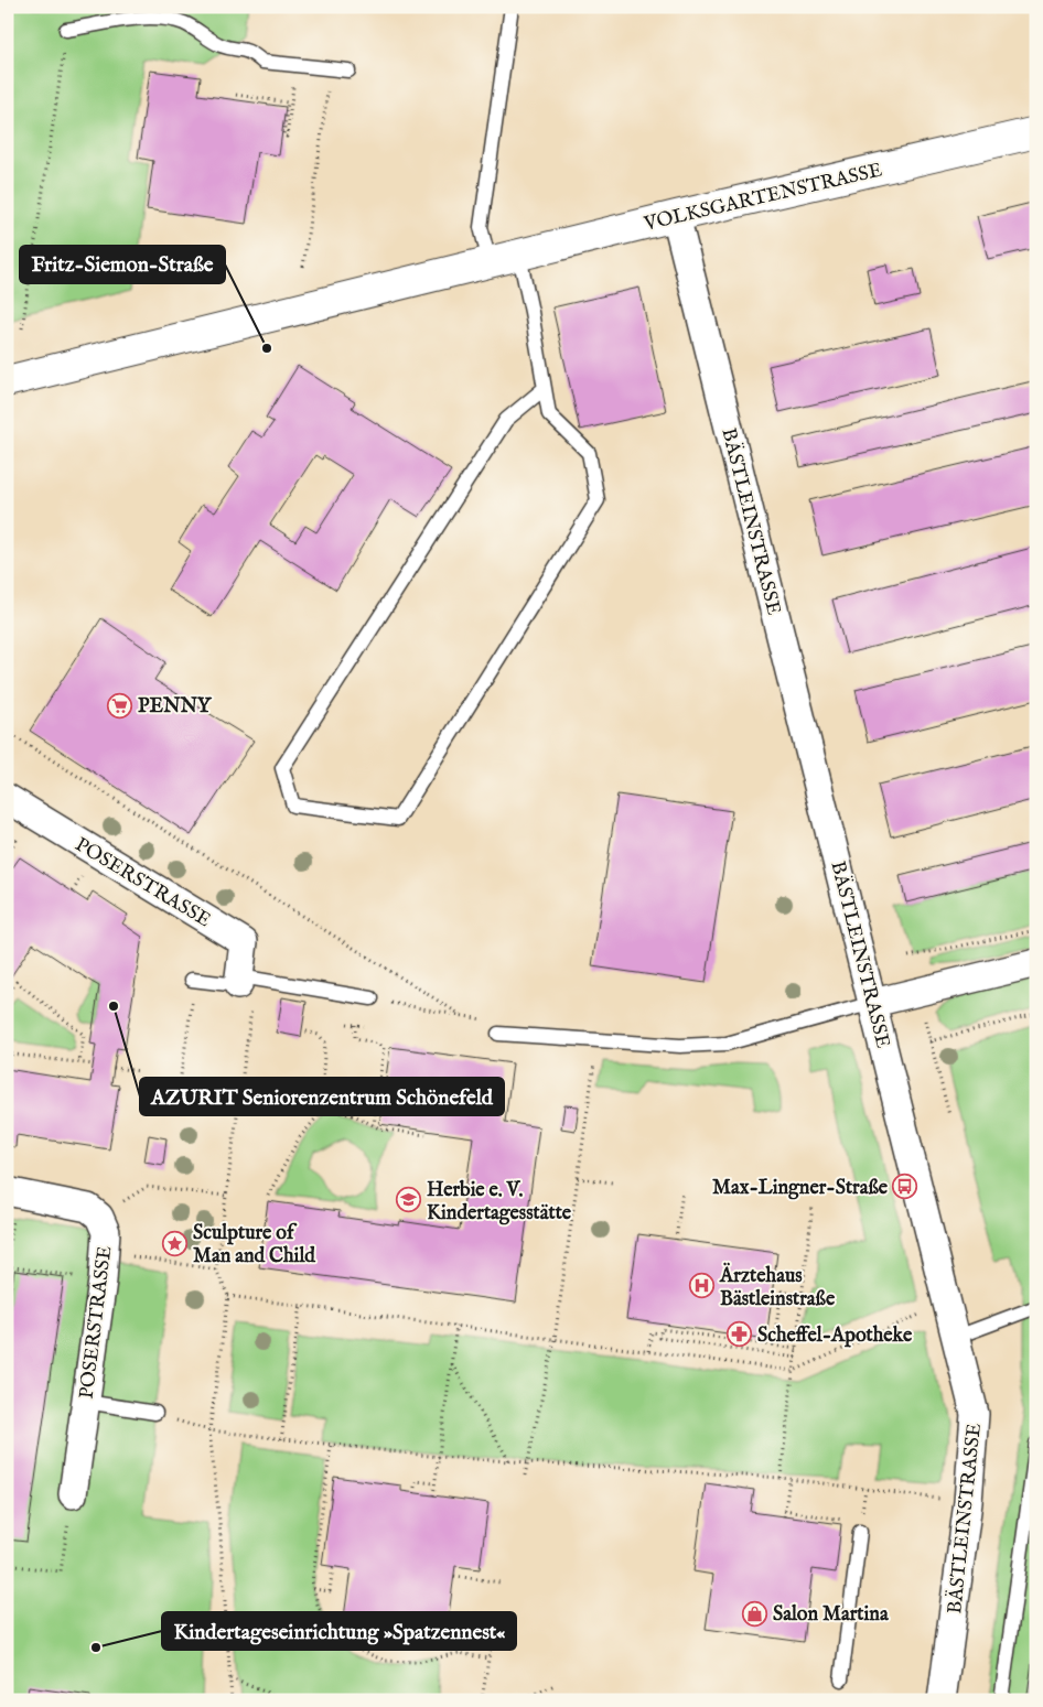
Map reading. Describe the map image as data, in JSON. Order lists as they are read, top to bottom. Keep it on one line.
{"streets":{"main road":["VOLKSGARTENSTRASSE"],"street":["BÄSTLEINSTRASSE","POSERSTRASSE"]},"crossings":[["VOLKSGARTENSTRASSE","BÄSTLEINSTRASSE"]],"places":{"other":["Fritz-Siemon-Straße","AZURIT Seniorenzentrum Schönefeld","Kindertageseinrichtung »Spatzennest«"],"supermarket":["PENNY"],"bus stop":["Max-Lingner-Straße"],"school or university":["Herbie e. V. Kindertagesstätte"],"place":["Sculpture of Man and Child"],"hospital":["Ärztehaus Bästleinstraße"],"pharmacy":["Scheffel-Apotheke"],"shop":["Salon Martina"]}}
